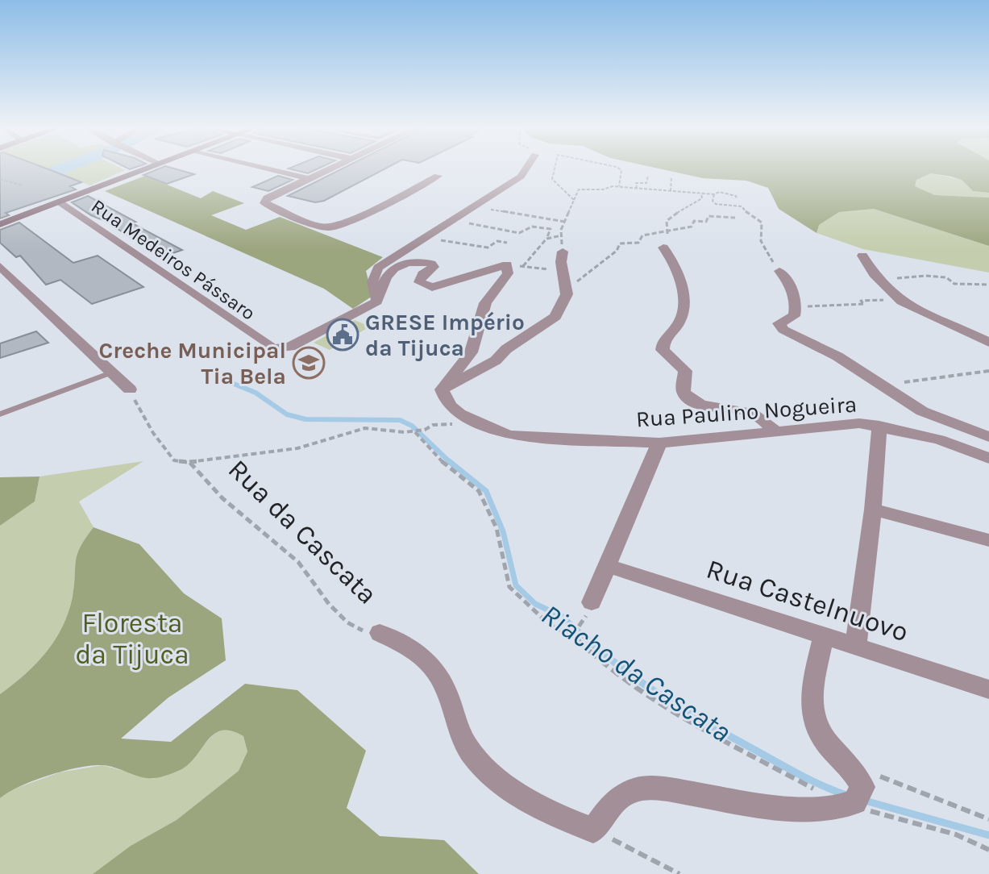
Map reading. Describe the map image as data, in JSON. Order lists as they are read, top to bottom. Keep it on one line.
{"streets":{"street":["Rua Medeiros Pássaro","Rua Paulino Nogueira","Rua da Cascata","Rua Castelnuovo"]},"water":["Riacho da Cascata"],"parks":["Floresta da Tijuca"],"places":{"public building":["GRESE Império da Tijuca"],"school or university":["Creche Municipal Tia Bela"]}}
